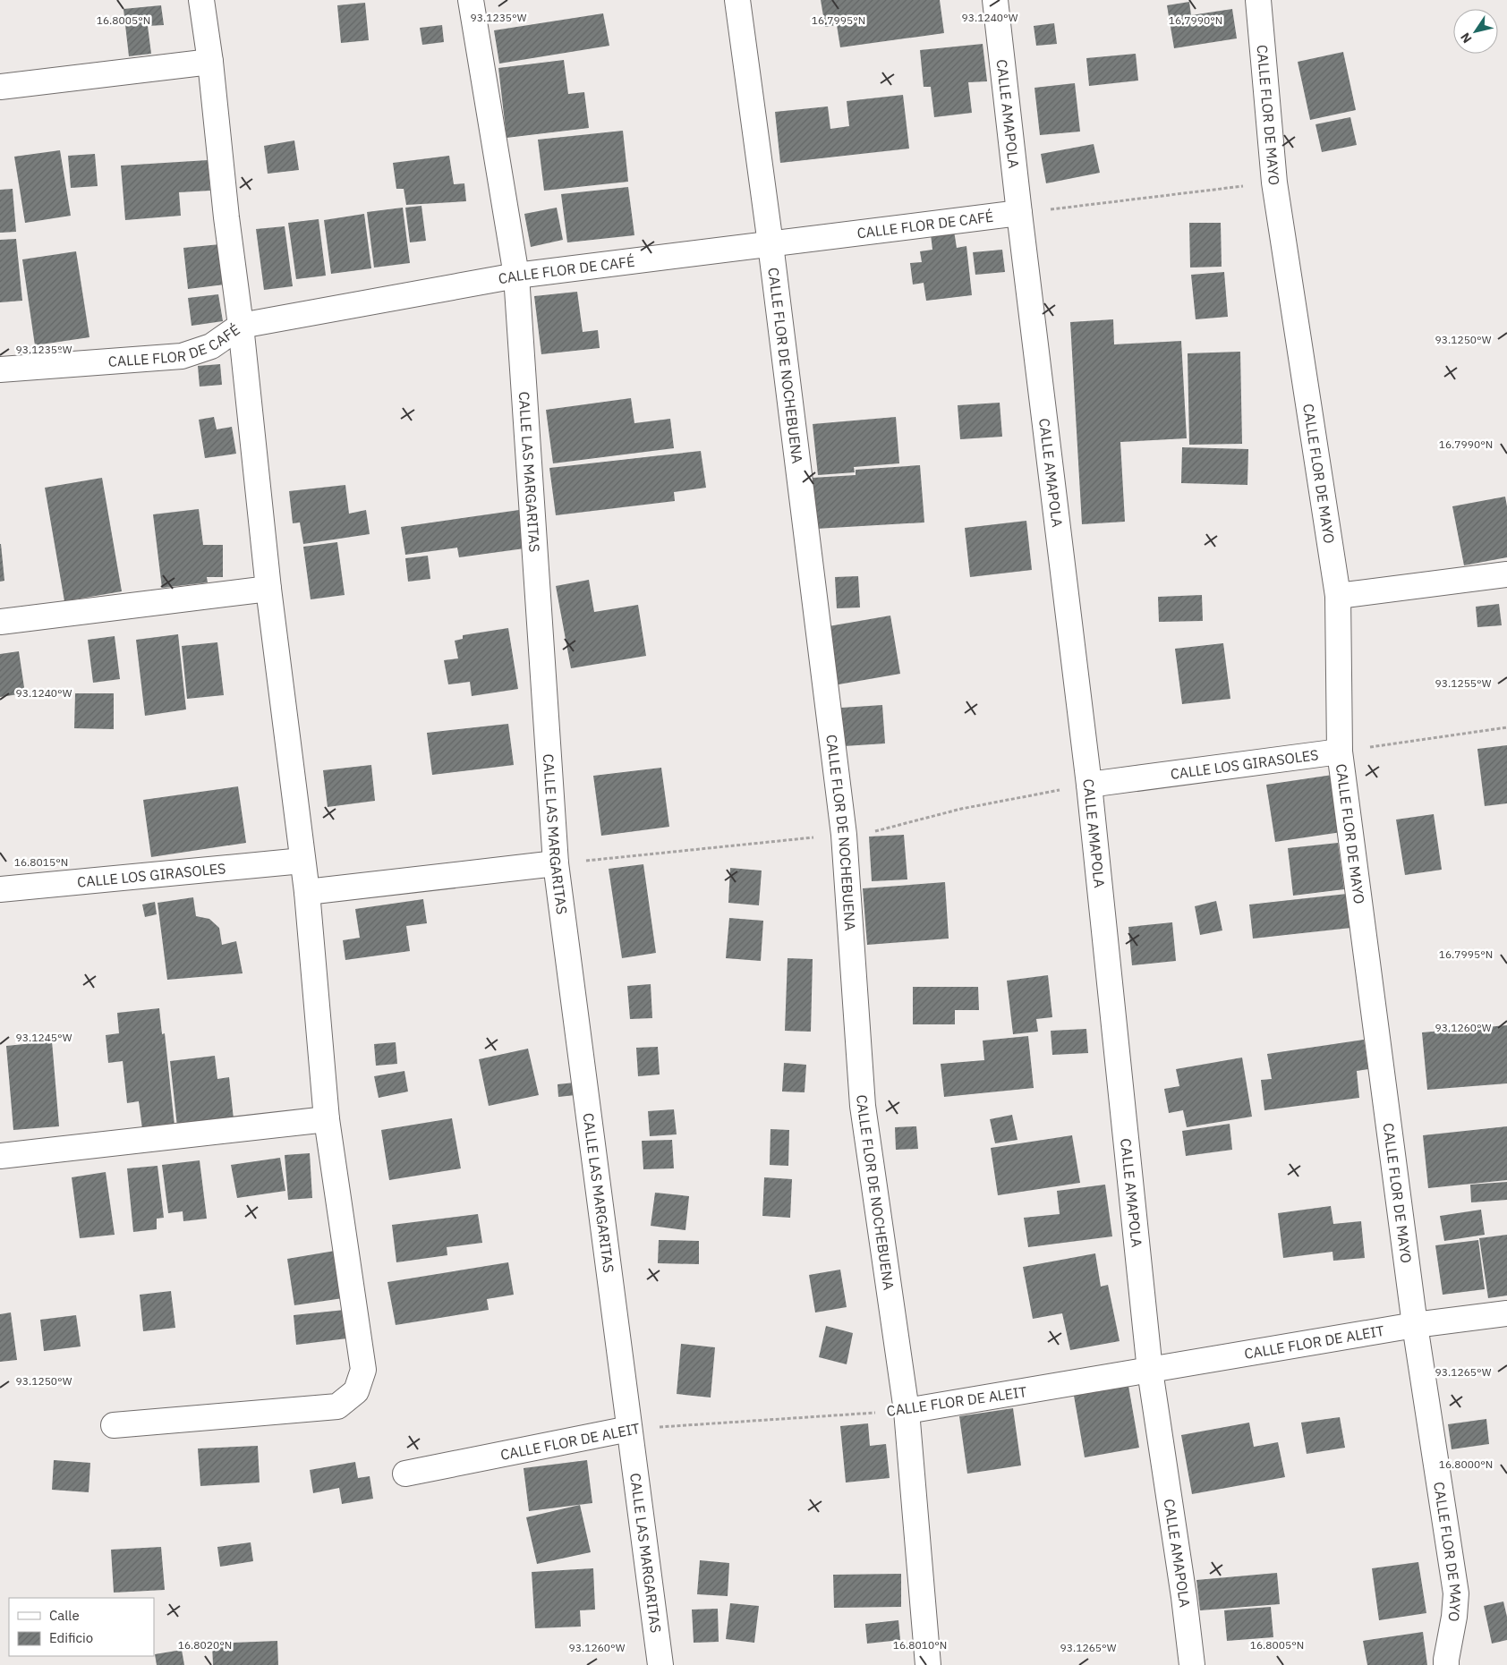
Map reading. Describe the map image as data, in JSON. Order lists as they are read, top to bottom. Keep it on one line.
{"streets":{"street":["CALLE AMAPOLA","CALLE FLOR DE MAYO","CALLE FLOR DE CAFÉ","CALLE FLOR DE NOCHEBUENA","CALLE LAS MARGARITAS","CALLE LOS GIRASOLES","CALLE FLOR DE ALEIT"]},"crossings":[["CALLE AMAPOLA","CALLE FLOR DE CAFÉ"],["CALLE AMAPOLA","CALLE LOS GIRASOLES"],["CALLE AMAPOLA","CALLE FLOR DE ALEIT"],["CALLE FLOR DE MAYO","CALLE LOS GIRASOLES"],["CALLE FLOR DE MAYO","CALLE FLOR DE ALEIT"],["CALLE FLOR DE CAFÉ","CALLE FLOR DE NOCHEBUENA"],["CALLE FLOR DE CAFÉ","CALLE LAS MARGARITAS"],["CALLE FLOR DE NOCHEBUENA","CALLE FLOR DE ALEIT"],["CALLE LAS MARGARITAS","CALLE FLOR DE ALEIT"]],"legend":["Calle","Edificio"],"north":"bottom left","coordinates":["93.1235°W","93.1240°W","16.7995°N","16.7990°N","16.8005°N","93.1250°W","93.1255°W","16.8015°N","93.1260°W","93.1245°W","93.1265°W","16.8000°N","16.8020°N","16.8010°N"]}
